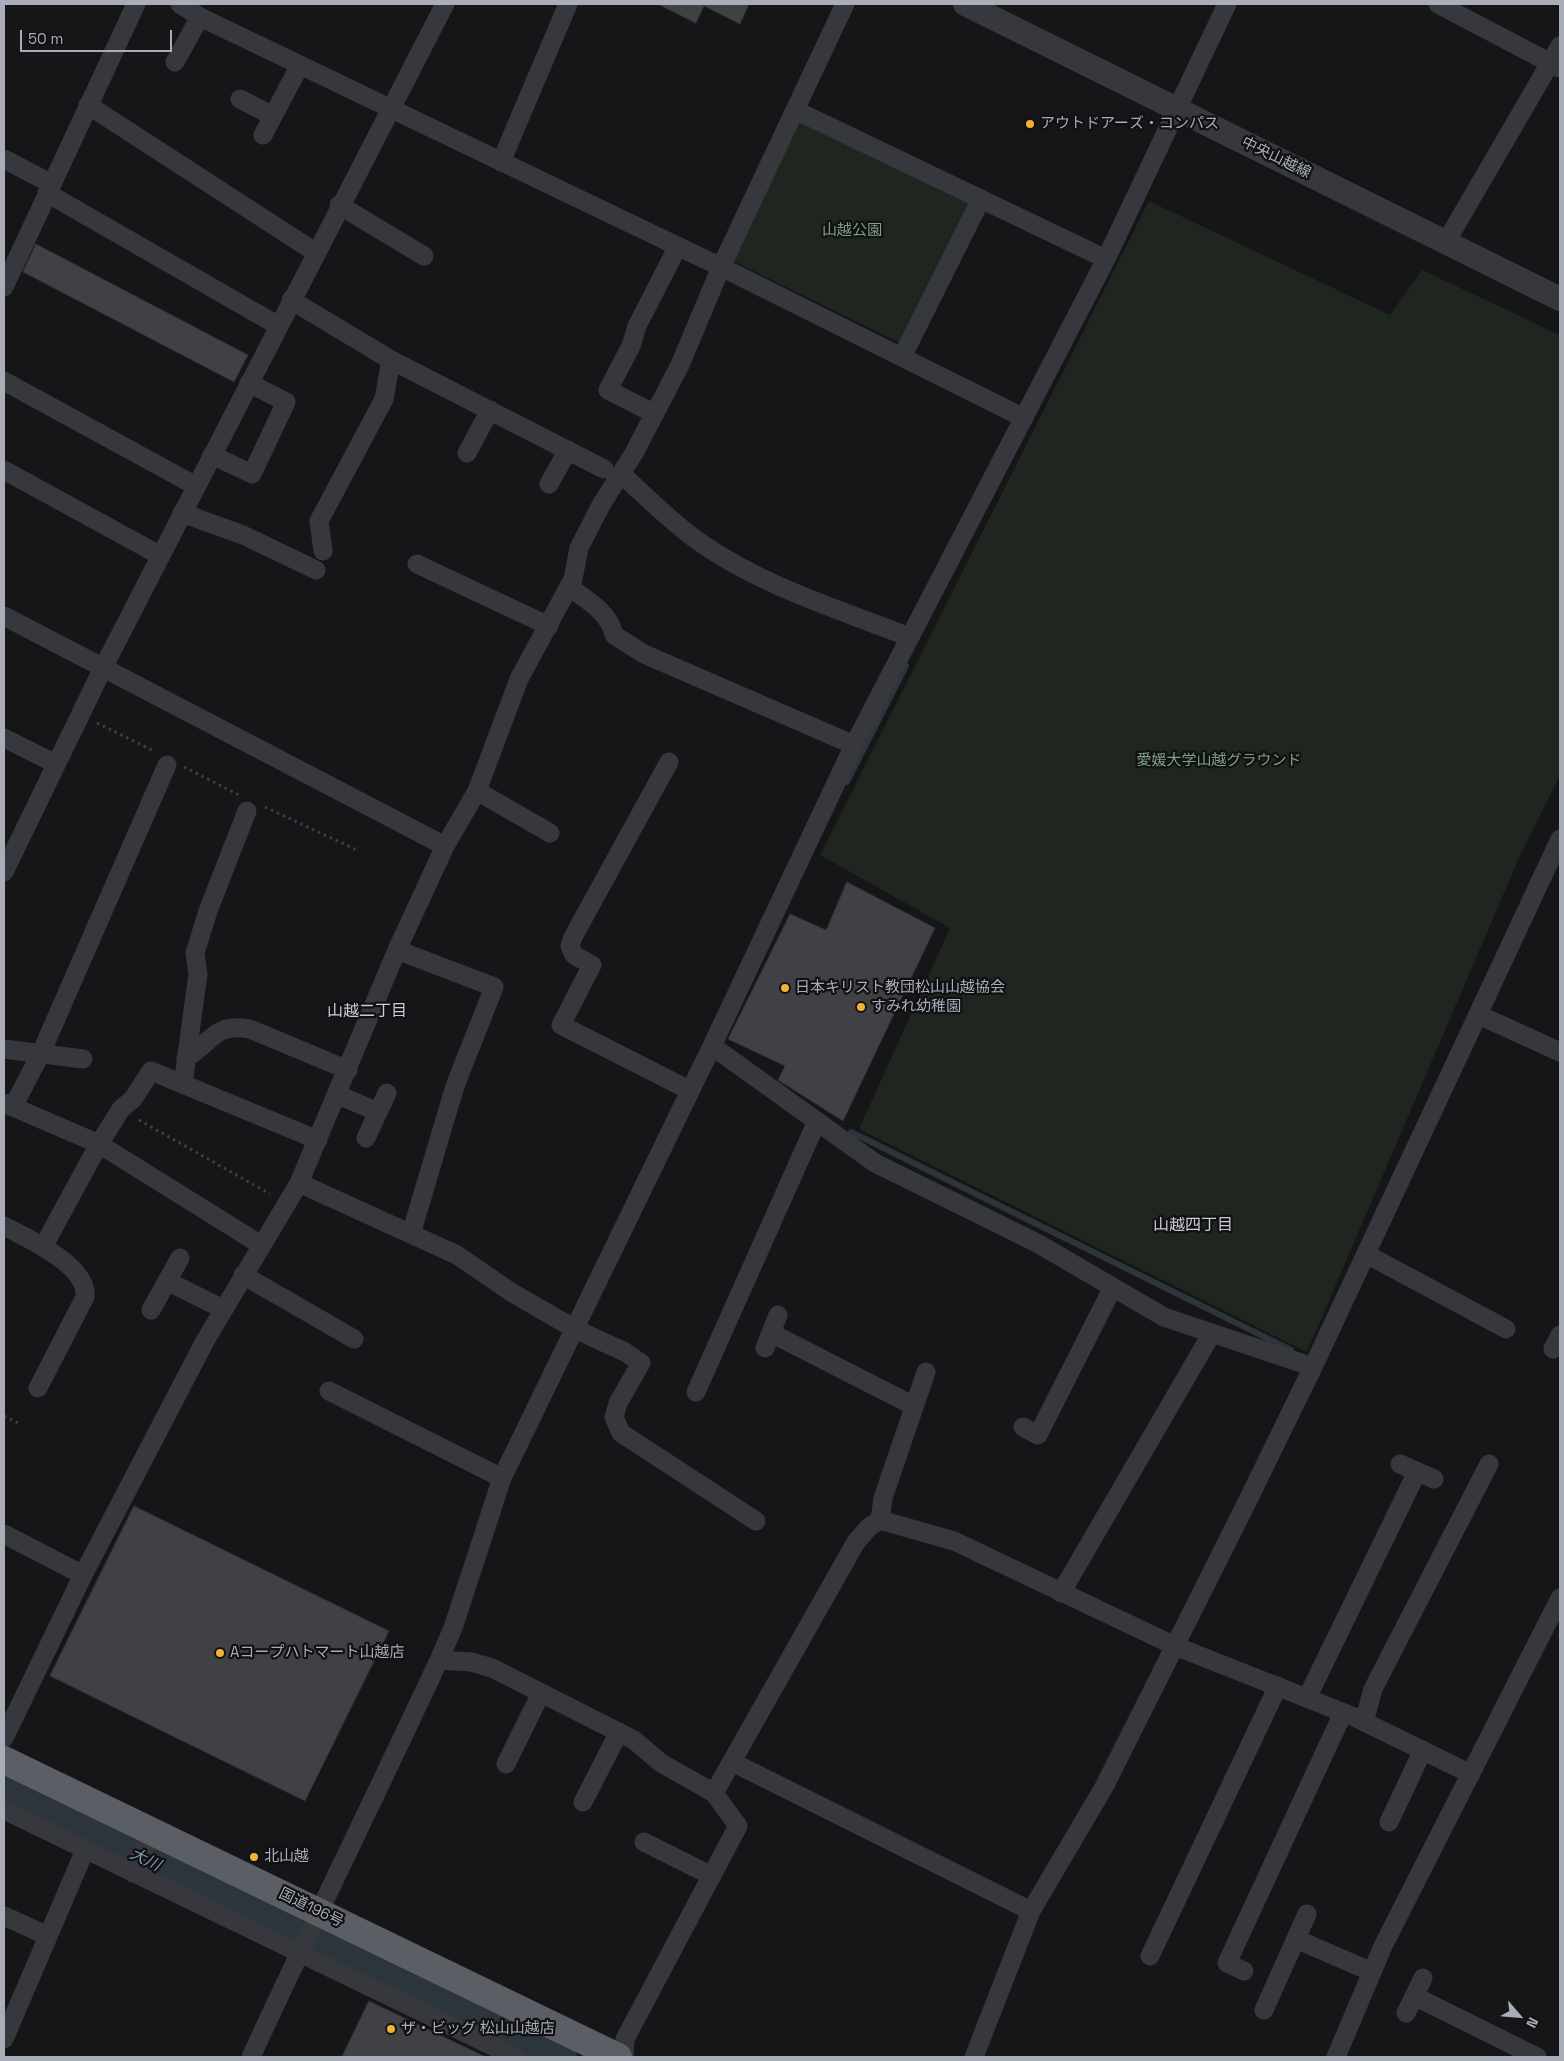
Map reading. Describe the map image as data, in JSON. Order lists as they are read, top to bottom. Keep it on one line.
{"streets":{"highway":["国道196号"],"street":["中央山越線"]},"districts":["山越二丁目","山越四丁目"],"water":["大川"],"parks":["山越公園","愛媛大学山越グラウンド"],"places":["アウトドアーズ・コンパス","日本キリスト教団松山山越協会","すみれ幼稚園","Aコープハトマート山越店","北山越","ザ・ビッグ 松山山越店"],"scale_bar":"50 m","north":"bottom right"}
